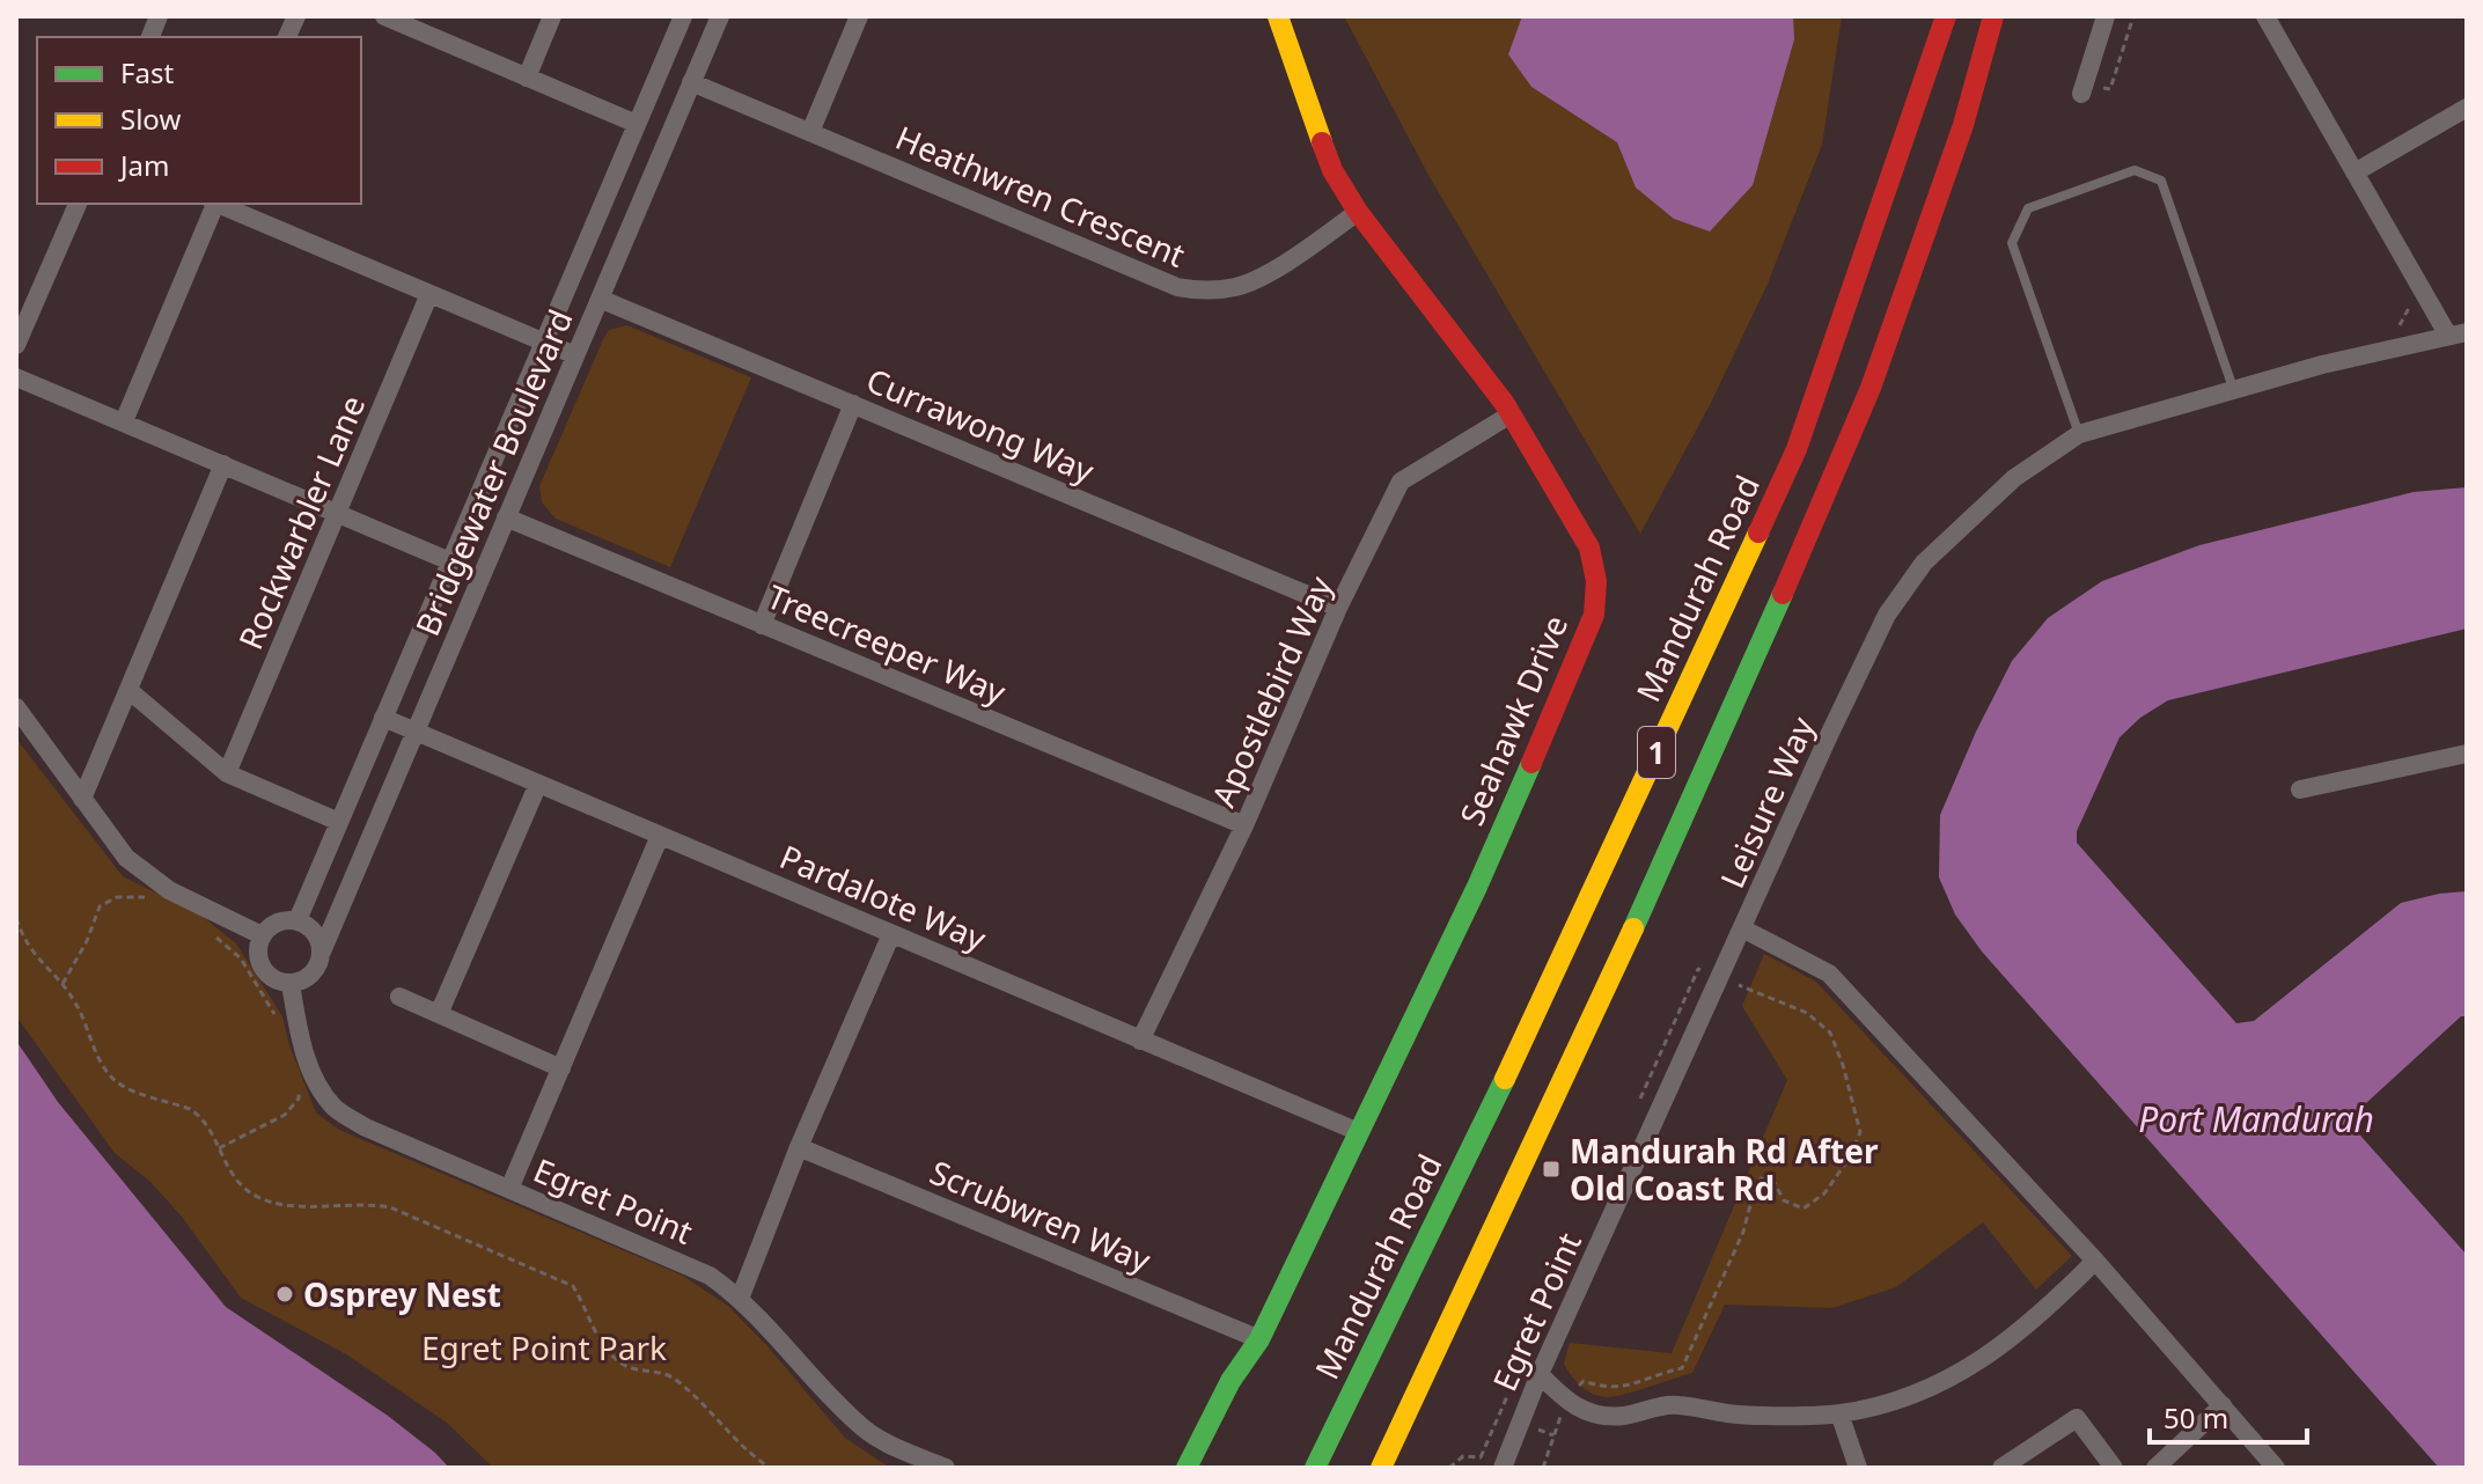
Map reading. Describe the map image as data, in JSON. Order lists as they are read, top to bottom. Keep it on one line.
{"streets":{"main road":["Mandurah Road","Seahawk Drive","1"],"street":["Heathwren Crescent","Currawong Way","Bridgewater Boulevard","Rockwarbler Lane","Treecreeper Way","Apostlebird Way","Leisure Way","Pardalote Way","Egret Point","Scrubwren Way"]},"crossings":[["Heathwren Crescent","Bridgewater Boulevard"],["Heathwren Crescent","Seahawk Drive"],["Currawong Way","Bridgewater Boulevard"],["Currawong Way","Apostlebird Way"],["Bridgewater Boulevard","Treecreeper Way"],["Bridgewater Boulevard","Pardalote Way"],["Bridgewater Boulevard","Egret Point"],["Treecreeper Way","Apostlebird Way"],["Apostlebird Way","Seahawk Drive"],["Apostlebird Way","Pardalote Way"],["Seahawk Drive","Pardalote Way"],["Seahawk Drive","Scrubwren Way"],["Leisure Way","Egret Point"]],"water":["Port Mandurah"],"parks":["Egret Point Park"],"places":{"transit":["Mandurah Rd After Old Coast Rd"],"other":["Osprey Nest"]},"legend":["Fast","Slow","Jam"],"scale_bar":"50 m"}
